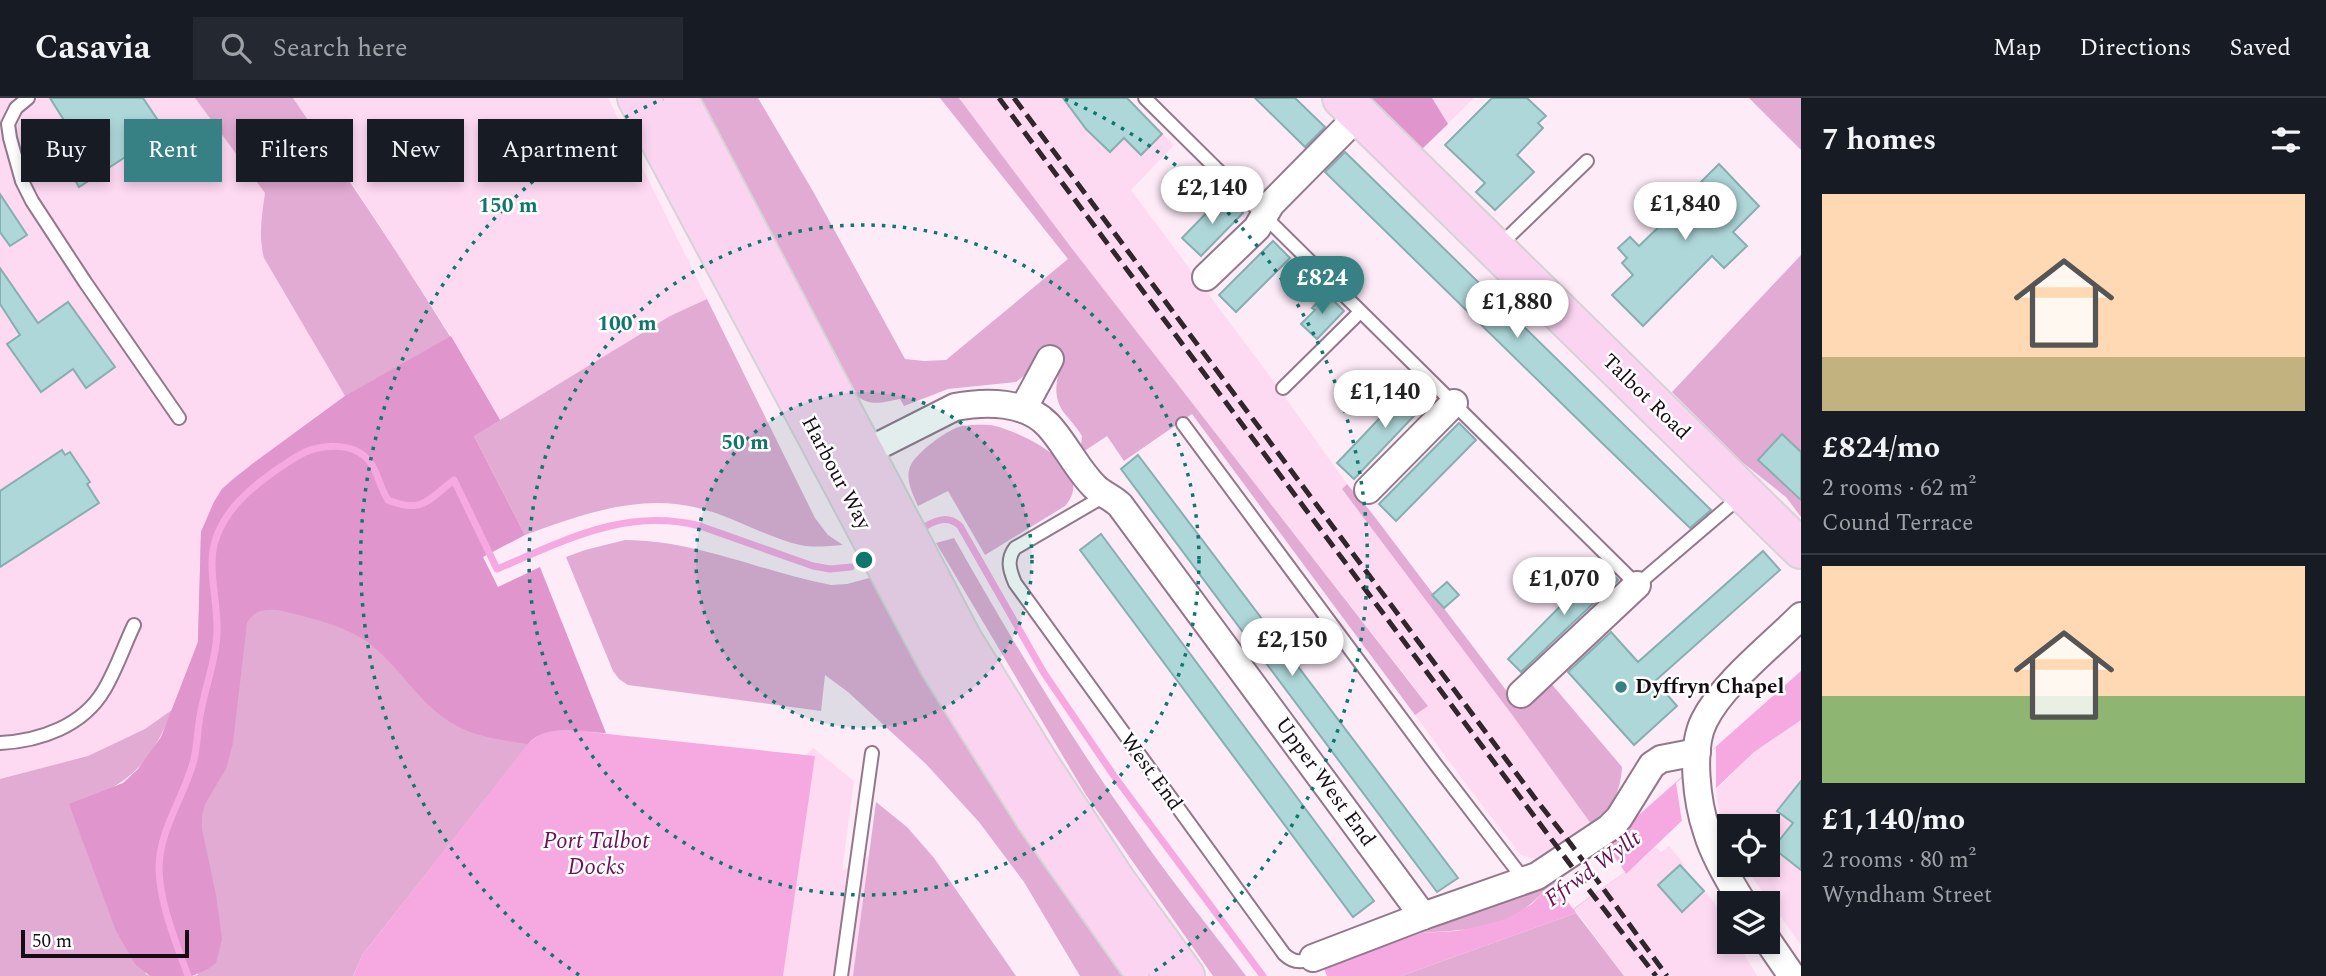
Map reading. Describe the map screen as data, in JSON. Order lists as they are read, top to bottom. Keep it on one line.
{"streets":{"main road":["Talbot Road","Harbour Way"],"street":["West End","Upper West End"]},"crossings":[["West End","Upper West End"]],"water":["Port Talbot Docks","Ffrwd Wyllt"],"places":["Dyffryn Chapel"],"scale_bar":"50 m","page":{"header":"Casavia","search":"Search here","nav":["Map","Directions","Saved"],"heading":"7 homes","chip":["Buy","Rent","Filters","New","Apartment"],"price":["£2,140","£1,840","£824","£1,880","£1,140","£1,070","£2,150"],"list":[{"name":"£824/mo","note":"2 rooms · 62 m² · Cound Terrace"},{"name":"£1,140/mo","note":"2 rooms · 80 m² · Wyndham Street"}],"scale":"50 m"},"rings":["150 m","100 m","50 m"]}
